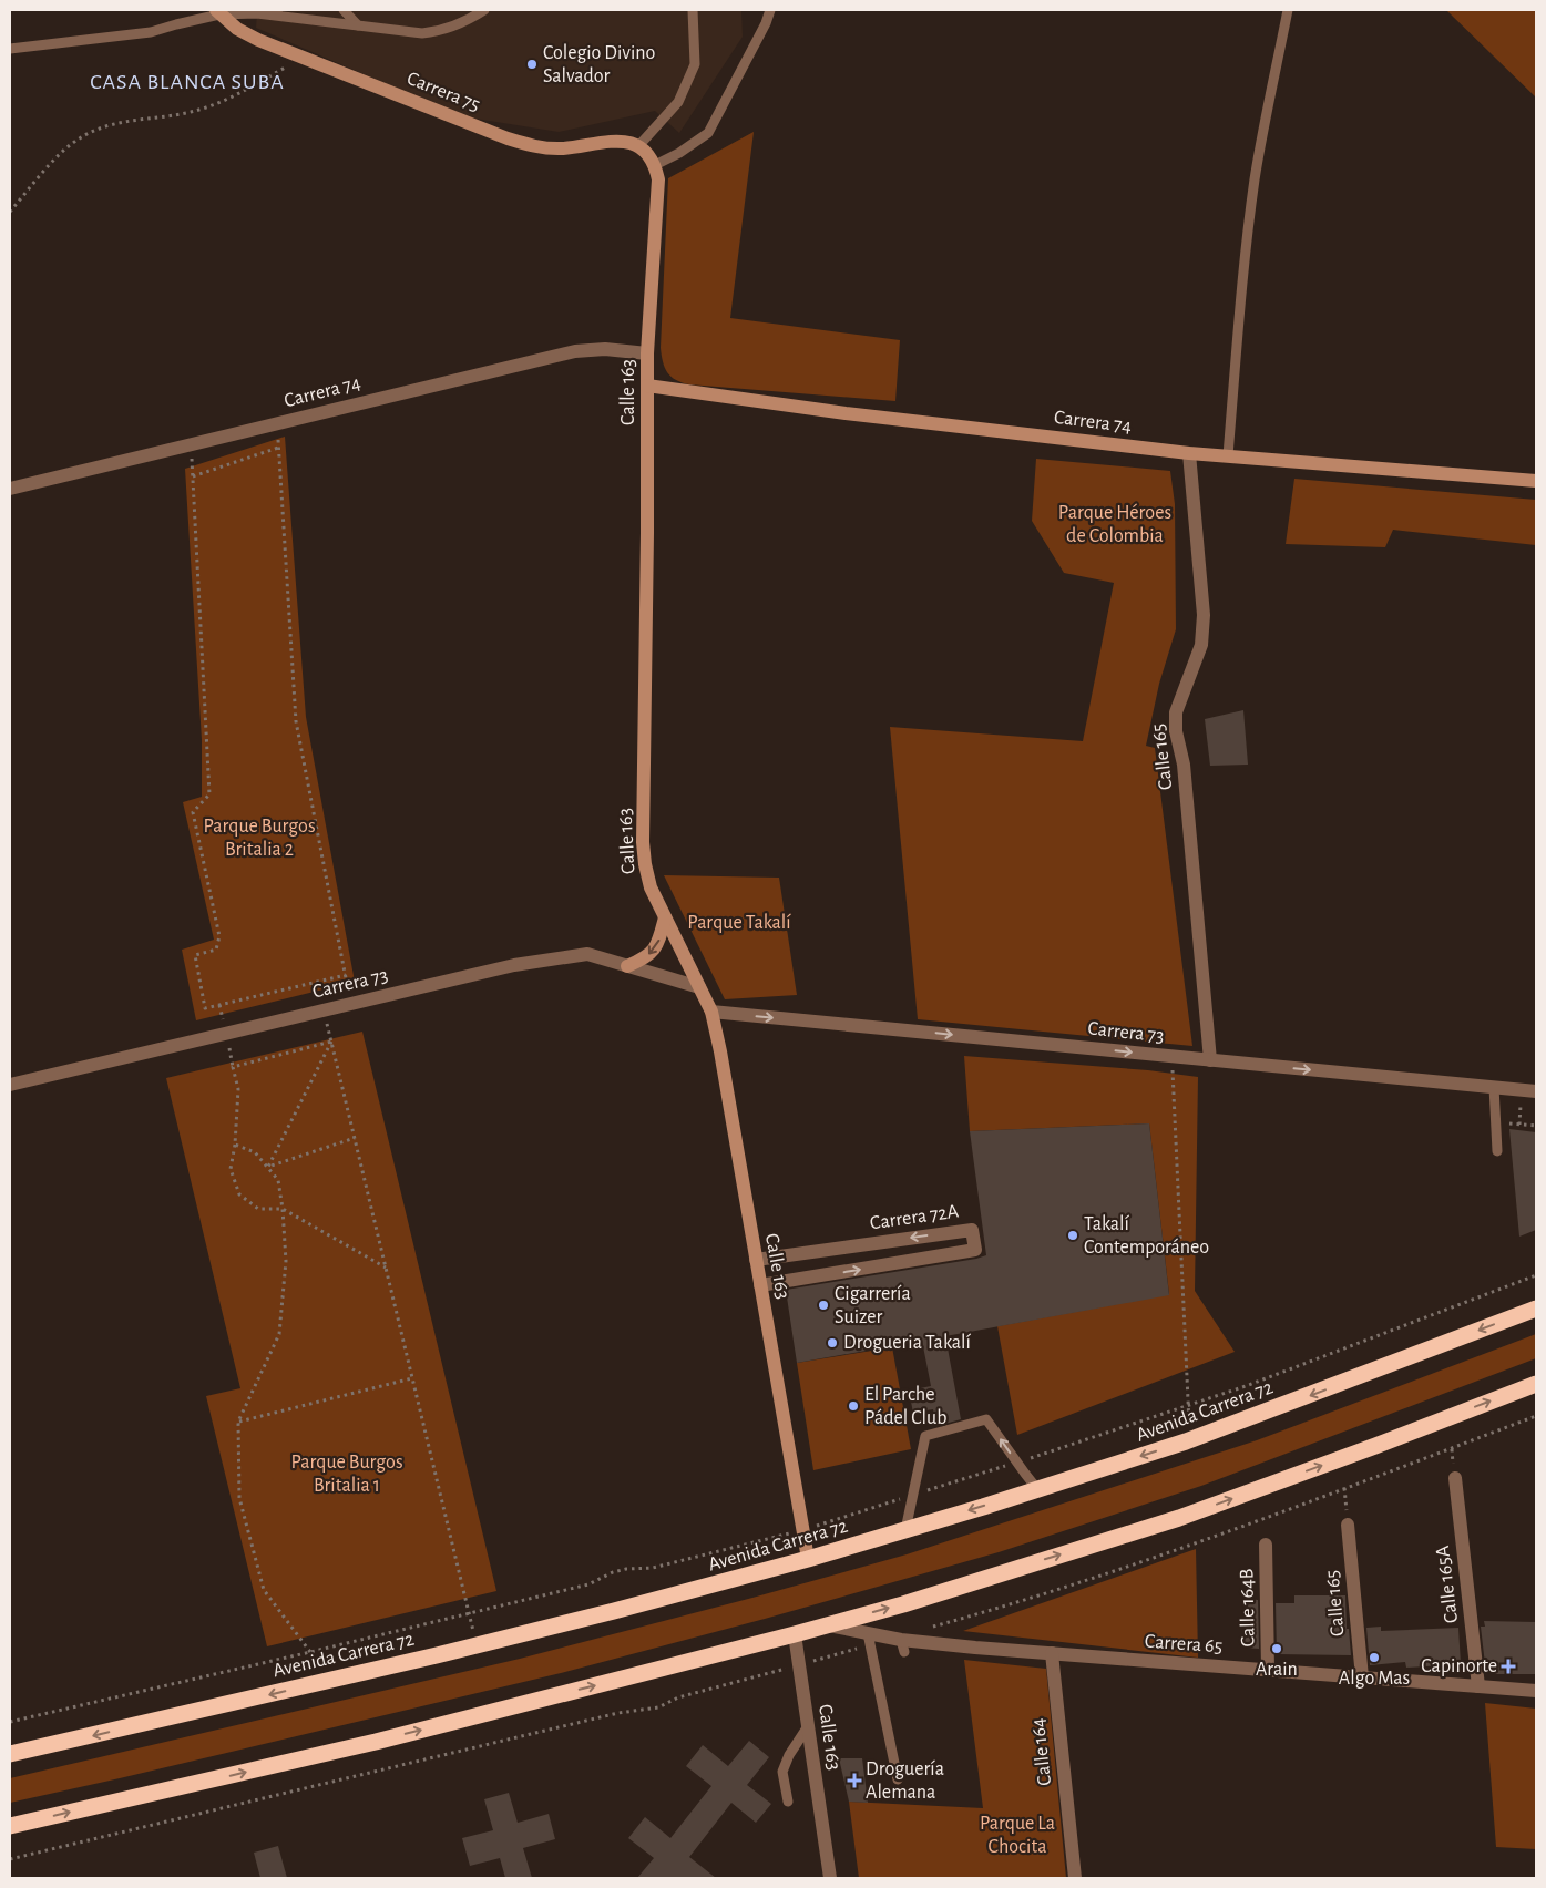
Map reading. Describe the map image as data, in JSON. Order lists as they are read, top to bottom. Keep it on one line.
{"streets":{"highway":["Avenida Carrera 72"],"street":["Carrera 75","Carrera 74","Calle 163","Calle 165","Carrera 73","Carrera 72A","Calle 165A","Calle 164B","Carrera 65","Calle 164"]},"crossings":[["Carrera 74","Calle 163"],["Carrera 74","Calle 165"],["Calle 163","Carrera 73"],["Calle 163","Carrera 72A"],["Calle 163","Avenida Carrera 72"],["Calle 165","Carrera 73"],["Calle 165","Carrera 65"],["Calle 165A","Carrera 65"],["Calle 164B","Carrera 65"],["Carrera 65","Calle 164"]],"one_way":["Carrera 73"],"districts":["CASA BLANCA SUBA"],"parks":["Parque Héroes de Colombia","Parque Burgos Britalia 2","Parque Takalí","Parque Burgos Britalia 1","Parque La Chocita"],"places":{"other":["Colegio Divino Salvador","Takalí Contemporáneo","Cigarrería Suizer","Drogueria Takalí","El Parche Pádel Club","Arain","Algo Mas"],"health":["Capinorte","Droguería Alemana"]}}
